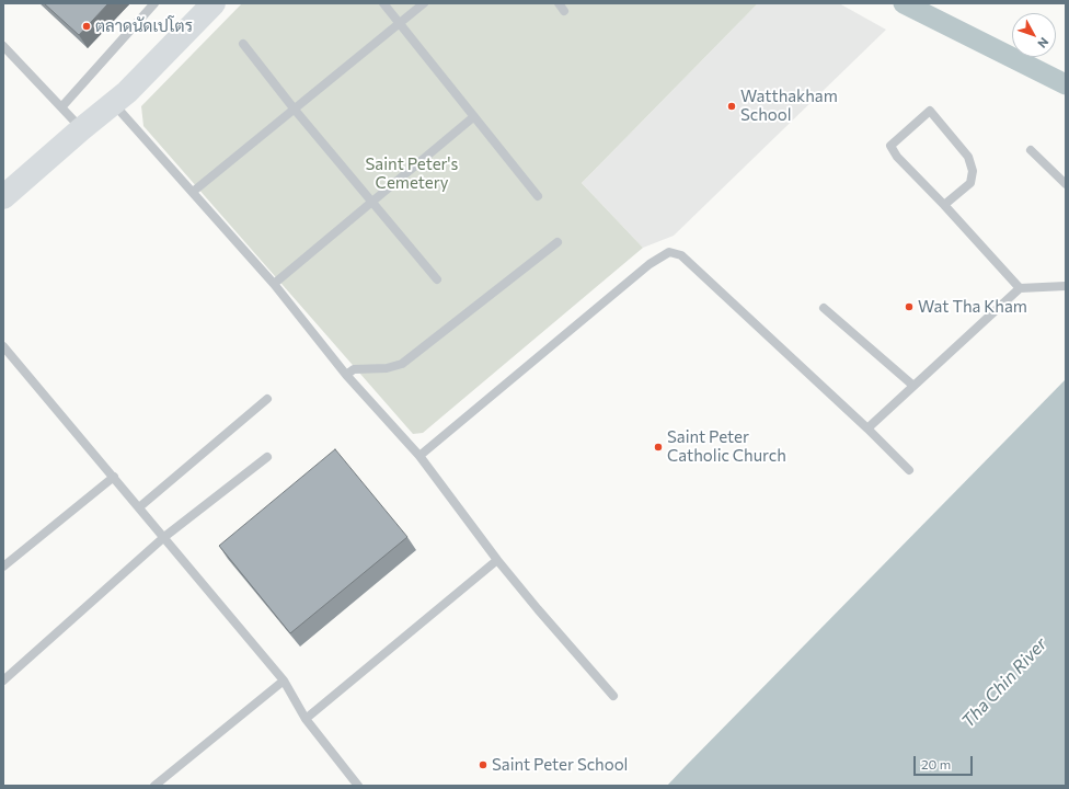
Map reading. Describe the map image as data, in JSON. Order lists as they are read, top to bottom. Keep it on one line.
{"water":["Tha Chin River"],"parks":["Saint Peter's Cemetery"],"places":["ตลาดนัดเปโตร","Watthakham School","Wat Tha Kham","Saint Peter Catholic Church","Saint Peter School"],"scale_bar":"20 m","north":"bottom right"}
